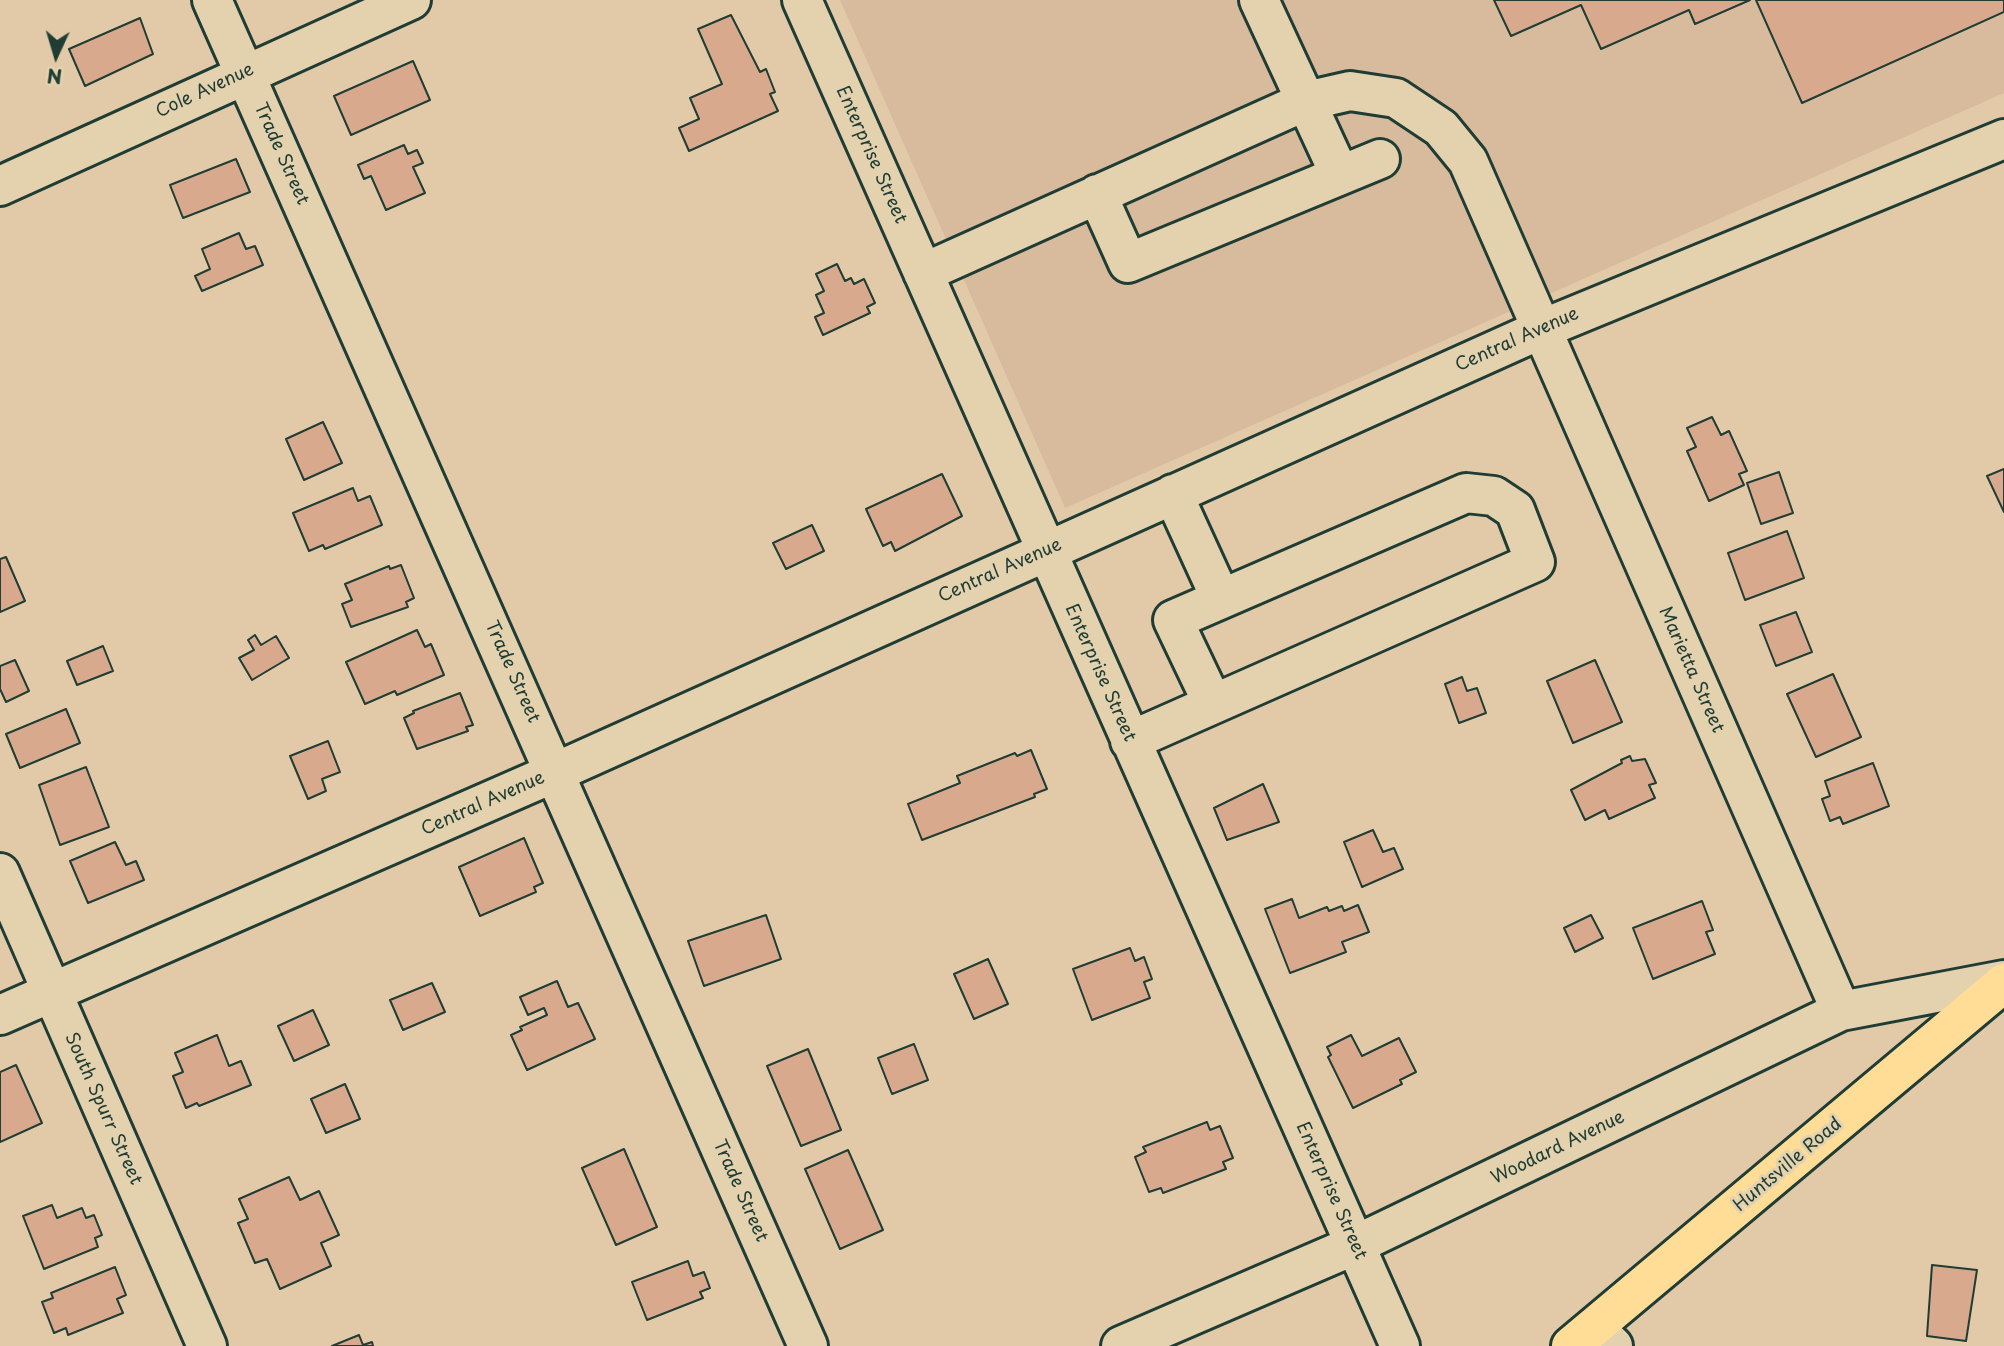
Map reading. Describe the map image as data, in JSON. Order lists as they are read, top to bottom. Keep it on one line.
{"streets":{"main road":["Huntsville Road"],"street":["Cole Avenue","Trade Street","Enterprise Street","Central Avenue","Marietta Street","South Spurr Street","Woodard Avenue"]},"crossings":[["Cole Avenue","Trade Street"],["Trade Street","Central Avenue"],["Enterprise Street","Central Avenue"],["Enterprise Street","Marietta Street"],["Enterprise Street","Woodard Avenue"],["Central Avenue","Marietta Street"],["Central Avenue","South Spurr Street"],["Marietta Street","Woodard Avenue"],["Woodard Avenue","Huntsville Road"]],"north":"bottom"}
